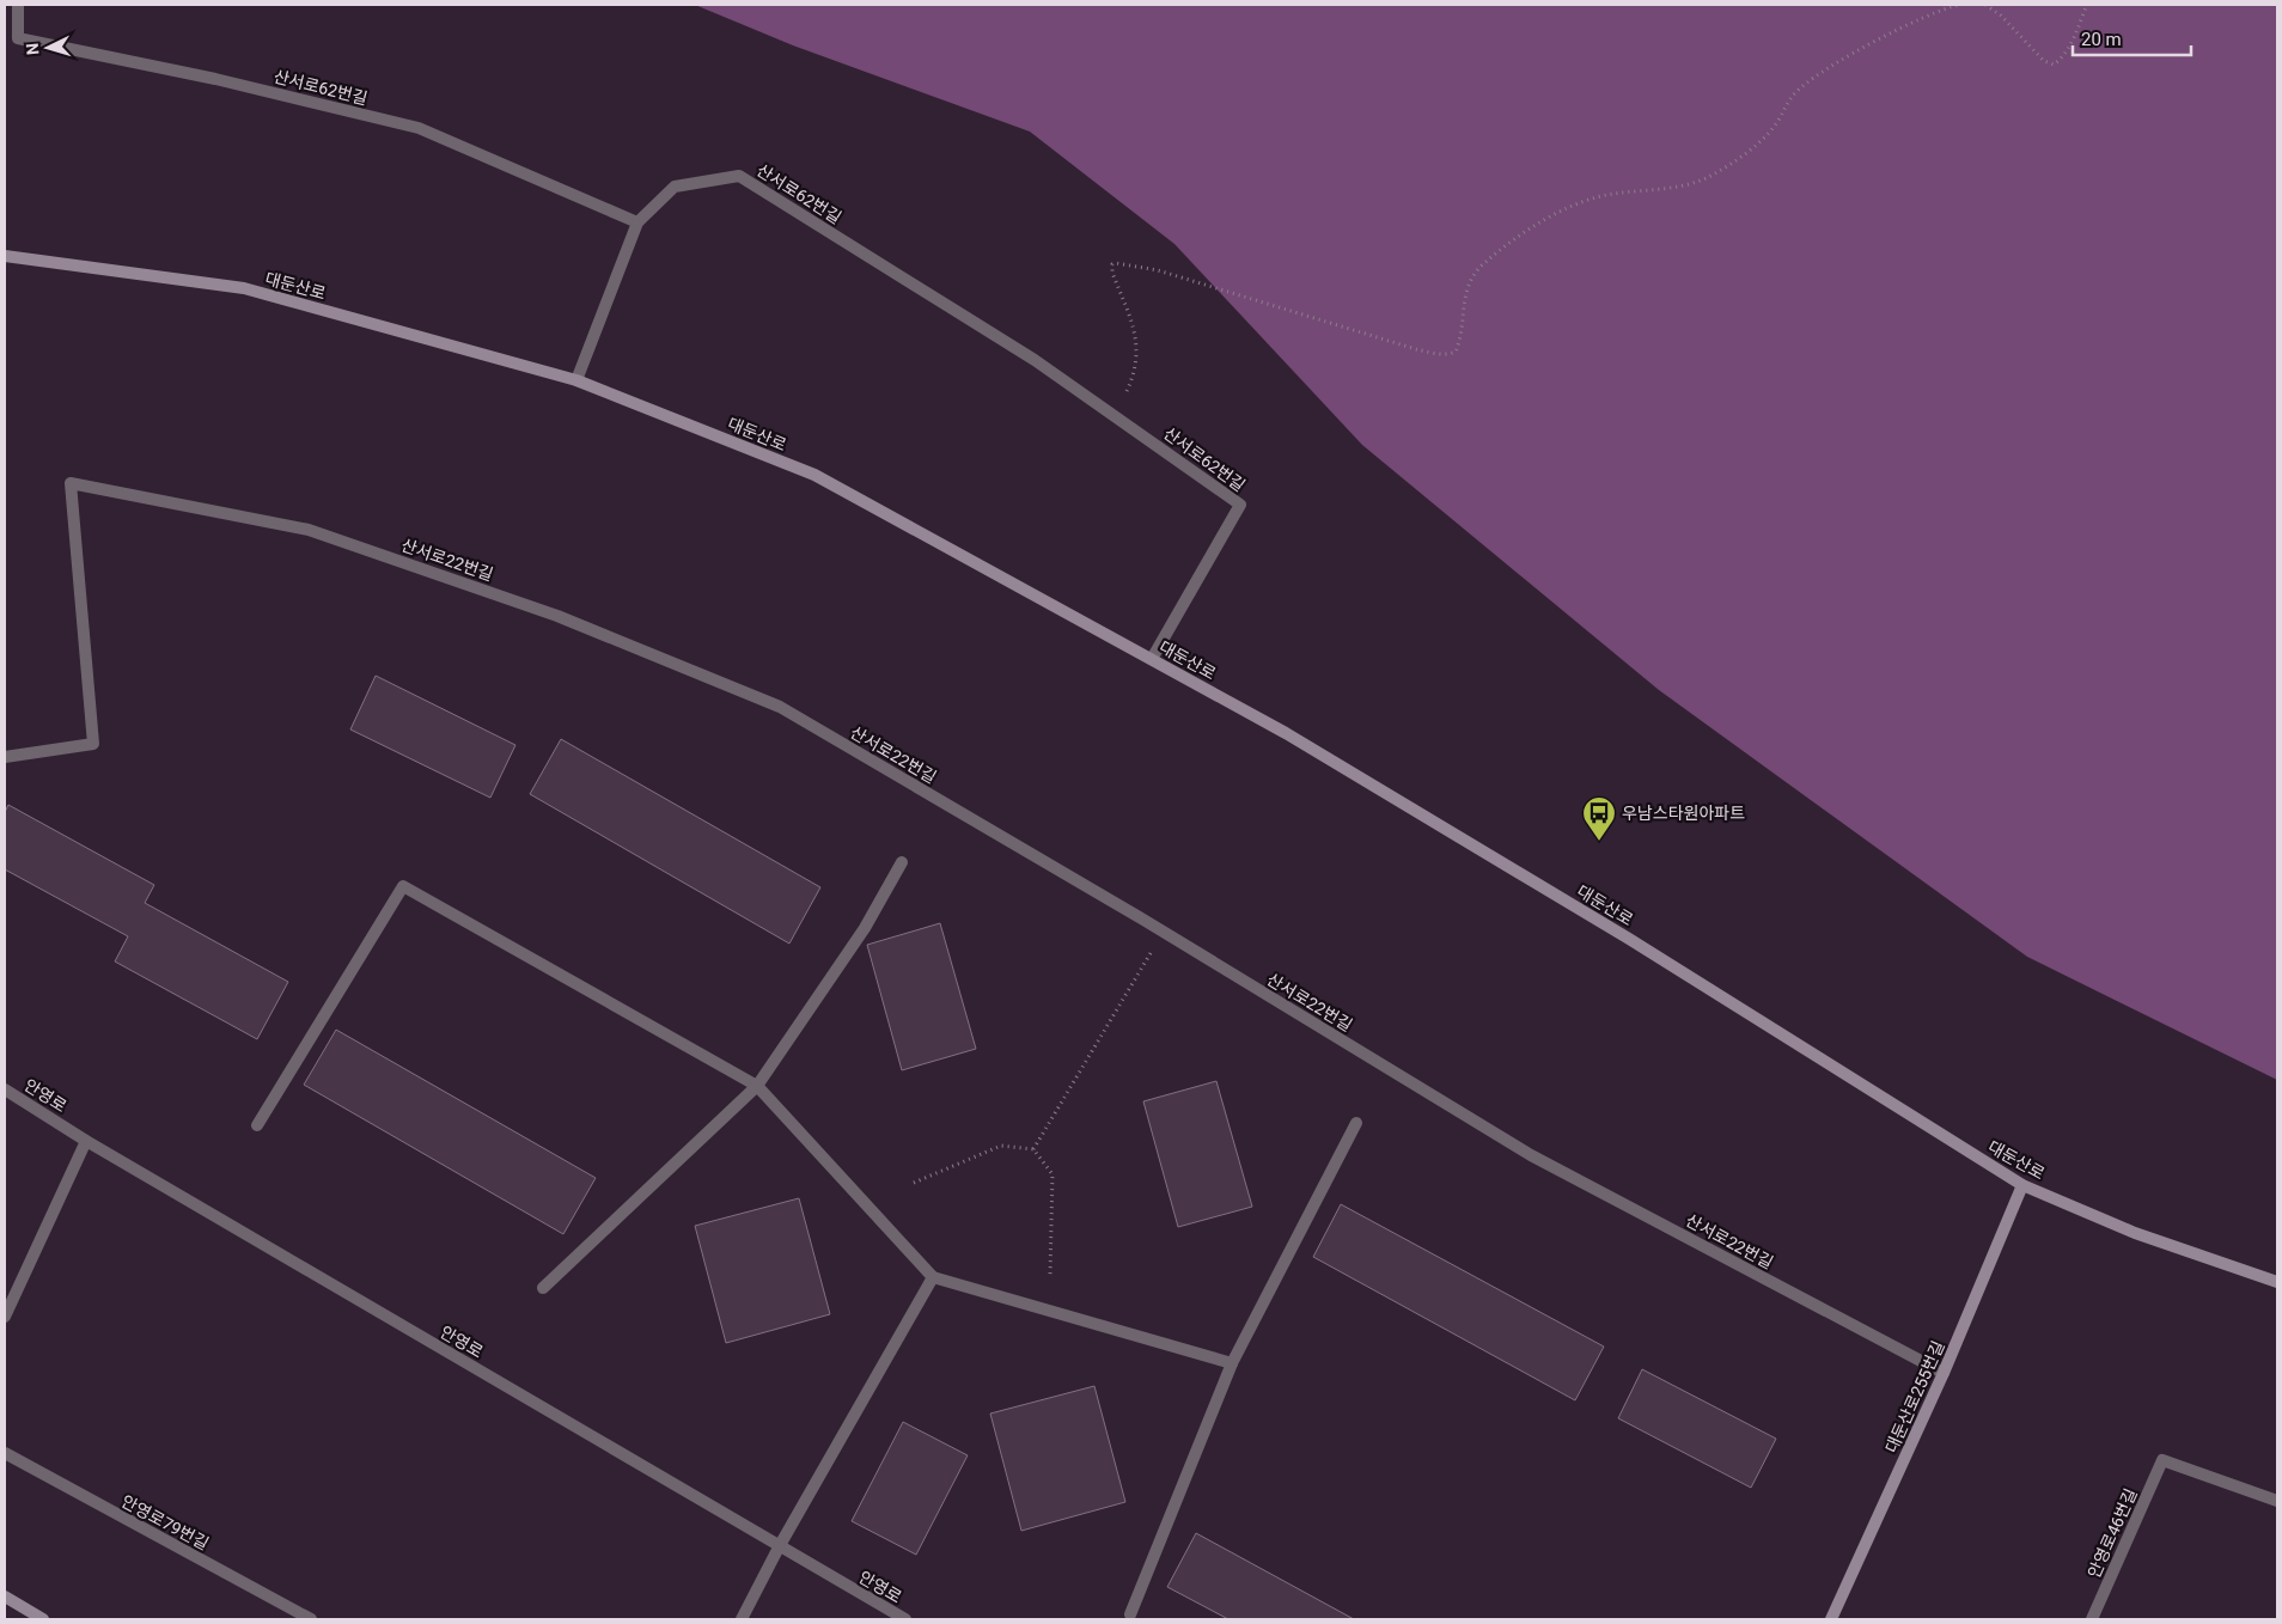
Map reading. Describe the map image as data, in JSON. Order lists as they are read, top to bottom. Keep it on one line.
{"streets":{"main road":["대둔산로","대둔산로255번길"],"street":["산서로62번길","산서로22번길","안영로","안영로79번길","안영로46번길"]},"crossings":[["산서로62번길","대둔산로"],["대둔산로","대둔산로255번길"],["산서로22번길","대둔산로255번길"]],"places":{"bus stop":["우남스타원아파트"]},"scale_bar":"20 m","north":"left"}
